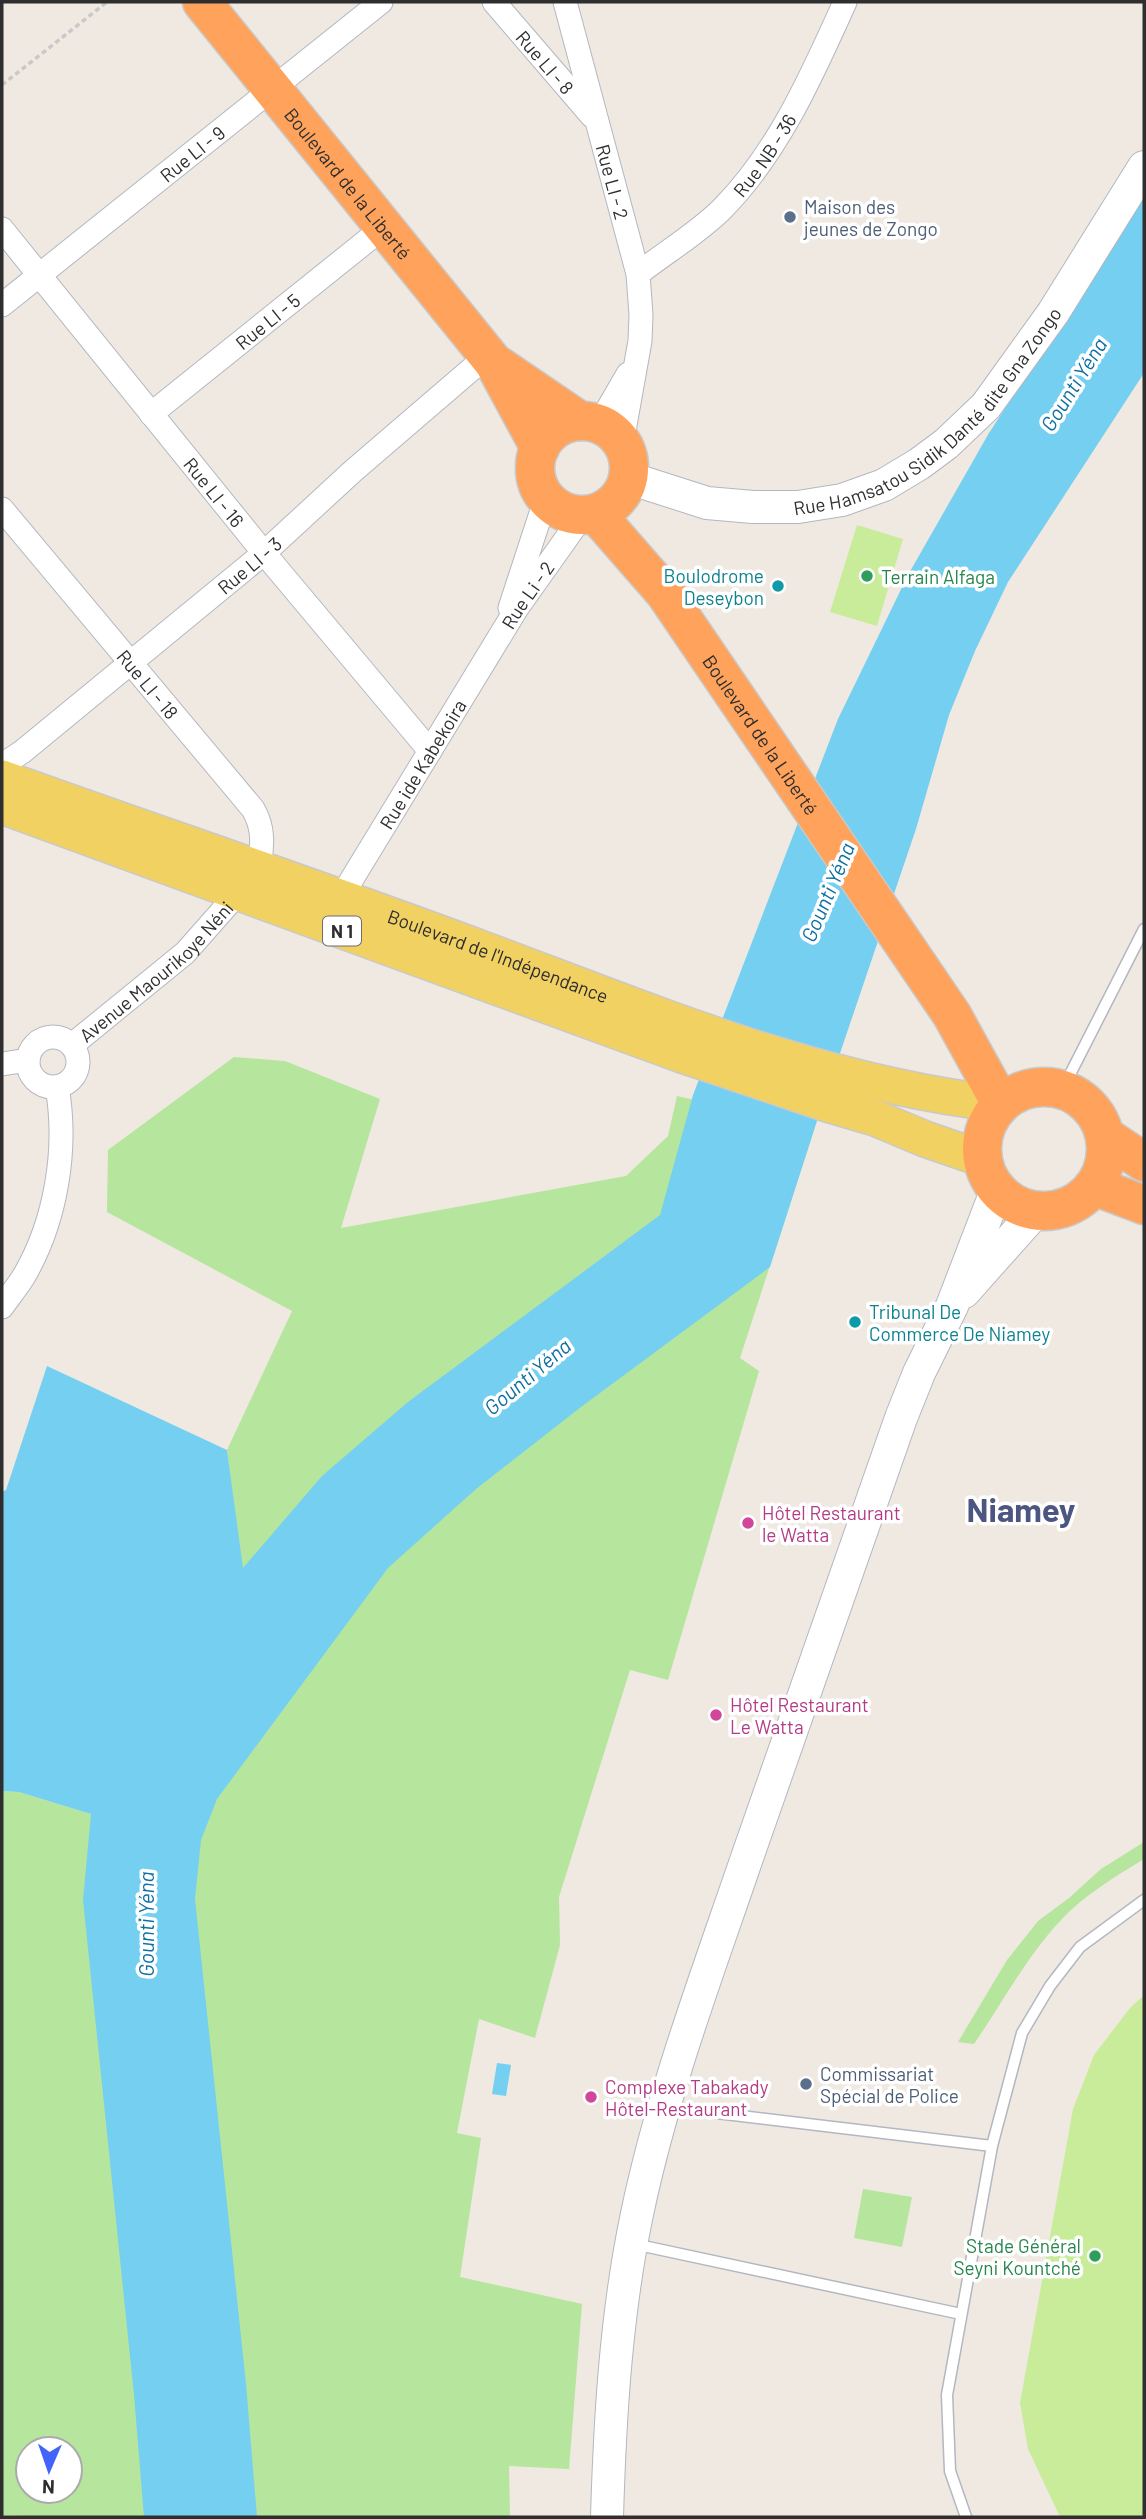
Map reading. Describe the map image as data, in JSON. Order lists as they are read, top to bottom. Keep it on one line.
{"streets":{"highway":["Boulevard de la Liberté"],"main road":["N 1","Boulevard de l'Indépendance"],"street":["Rue LI - 8","Rue LI - 9","Rue NB - 36","Rue LI - 2","Rue LI - 5","Rue Hamsatou Sidik Danté dite Gna Zongo","Rue LI - 16","Rue LI - 3","Rue Li - 2","Rue LI - 18","Rue ide Kabekoira","Avenue Maourikoye Néni"]},"crossings":[["Rue LI - 8","Rue LI - 2"],["Rue LI - 9","Boulevard de la Liberté"],["Rue LI - 9","Rue LI - 16"],["Rue NB - 36","Rue LI - 2"],["Rue LI - 2","Rue Li - 2"],["Boulevard de la Liberté","Rue LI - 5"],["Boulevard de la Liberté","Rue Hamsatou Sidik Danté dite Gna Zongo"],["Boulevard de la Liberté","Rue LI - 3"],["Boulevard de la Liberté","Rue Li - 2"],["Boulevard de la Liberté","Boulevard de l'Indépendance"],["Rue LI - 5","Rue LI - 16"],["Rue Hamsatou Sidik Danté dite Gna Zongo","Rue Li - 2"],["Rue LI - 16","Rue LI - 3"],["Rue LI - 16","Rue ide Kabekoira"],["Rue LI - 3","Rue LI - 18"],["Rue Li - 2","Rue ide Kabekoira"],["Rue LI - 18","Boulevard de l'Indépendance"],["Rue LI - 18","Avenue Maourikoye Néni"],["Rue ide Kabekoira","Boulevard de l'Indépendance"],["Boulevard de l'Indépendance","Avenue Maourikoye Néni"]],"districts":["Niamey"],"water":["Gounti Yéna"],"places":["Maison des jeunes de Zongo","Terrain Alfaga","Boulodrome Deseybon","Tribunal De Commerce De Niamey","Hôtel Restaurant le Watta","Hôtel Restaurant Le Watta","Commissariat Spécial de Police","Complexe Tabakady Hôtel-Restaurant","Stade Général Seyni Kountché"],"north":"bottom"}
